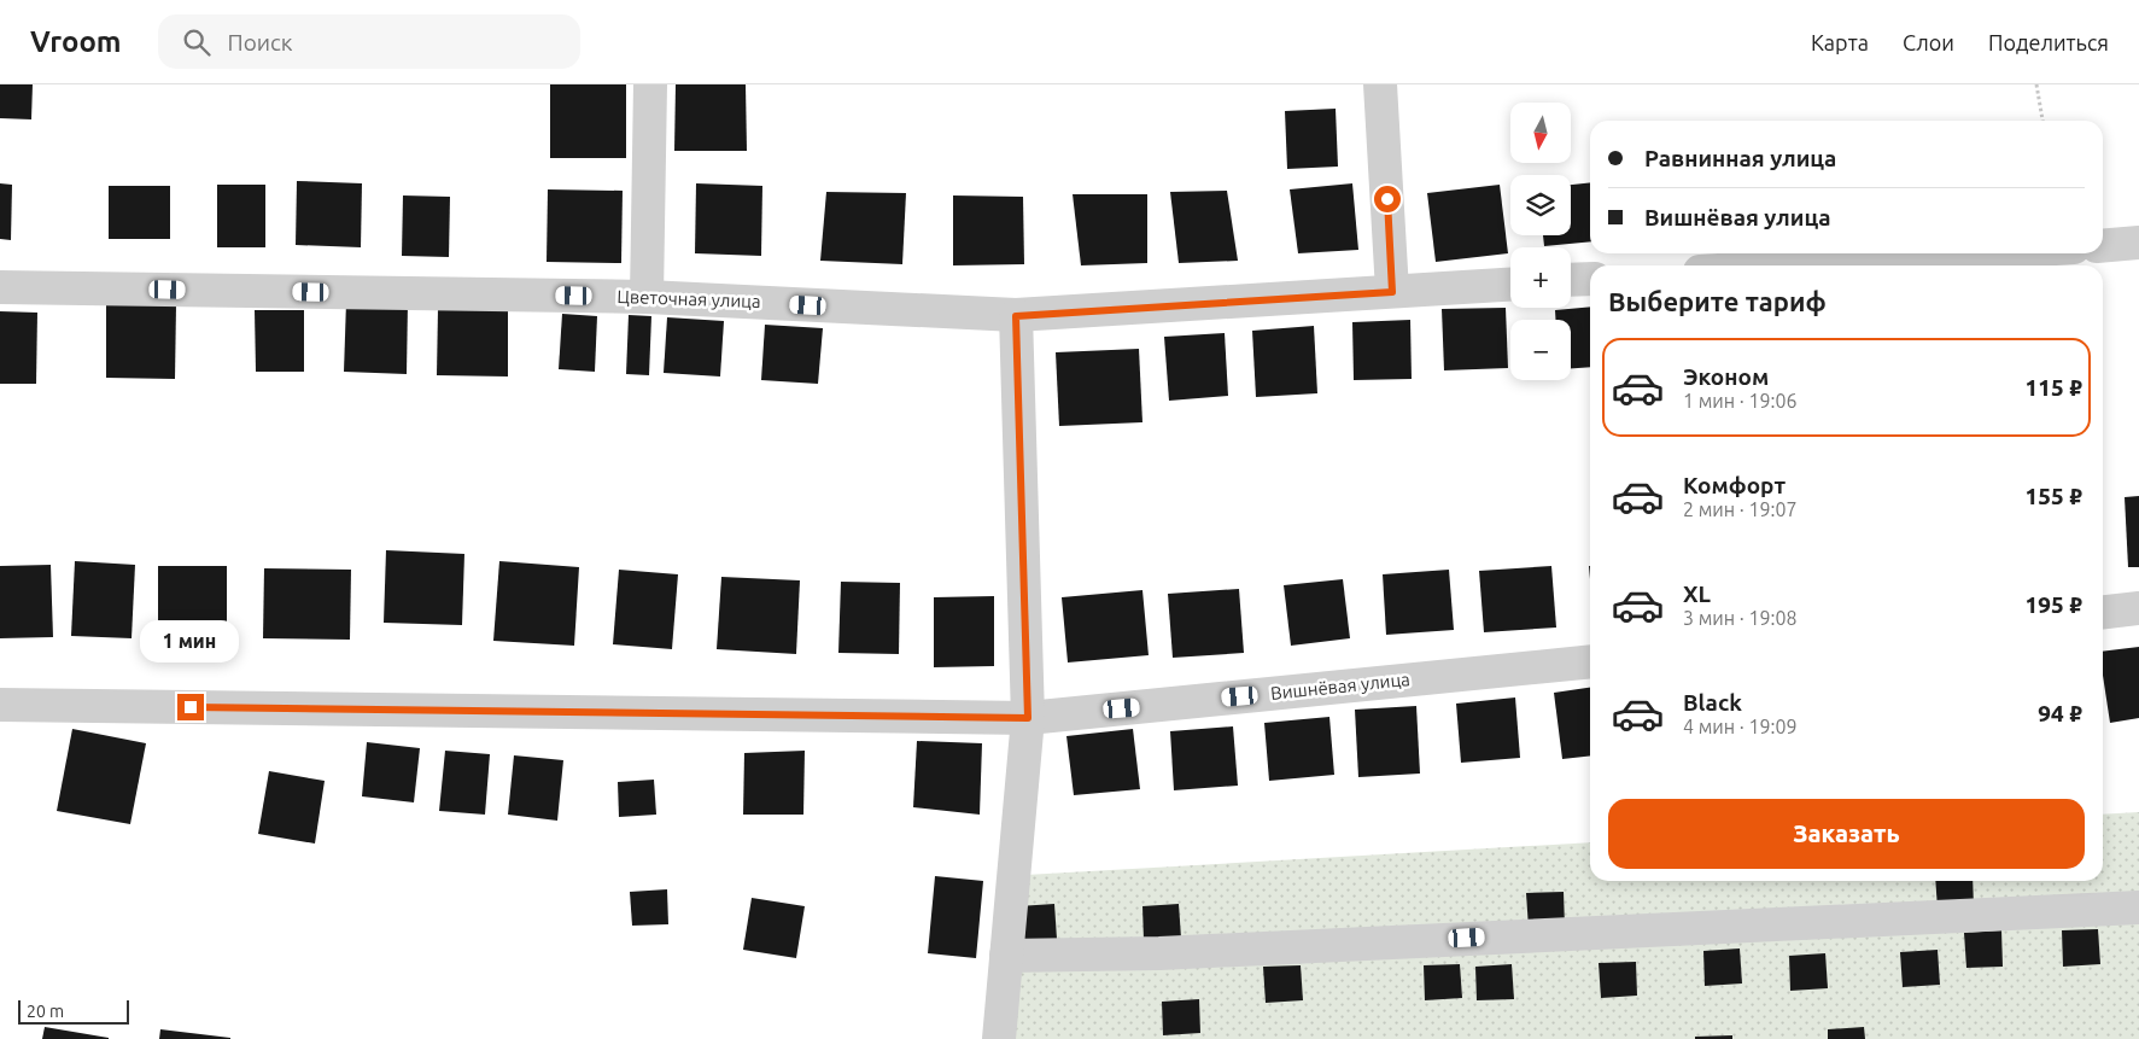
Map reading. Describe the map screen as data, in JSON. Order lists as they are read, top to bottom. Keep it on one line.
{"streets":{"street":["Цветочная улица","Вишнёвая улица"]},"scale_bar":"20 m","north":"bottom","page":{"header":"Vroom","search":"Поиск","nav":["Карта","Слои","Поделиться"],"map_buttons":["+","−"],"banner":["Равнинная улица","Вишнёвая улица"],"heading":"Выберите тариф","list":[{"name":"Эконом","note":"1 мин · 19:06","value":"115 ₽"},{"name":"Комфорт","note":"2 мин · 19:07","value":"155 ₽"},{"name":"XL","note":"3 мин · 19:08","value":"195 ₽"},{"name":"Black","note":"4 мин · 19:09","value":"94 ₽"}],"bubble":"1 мин","buttons":"Заказать","scale":"20 m"}}
